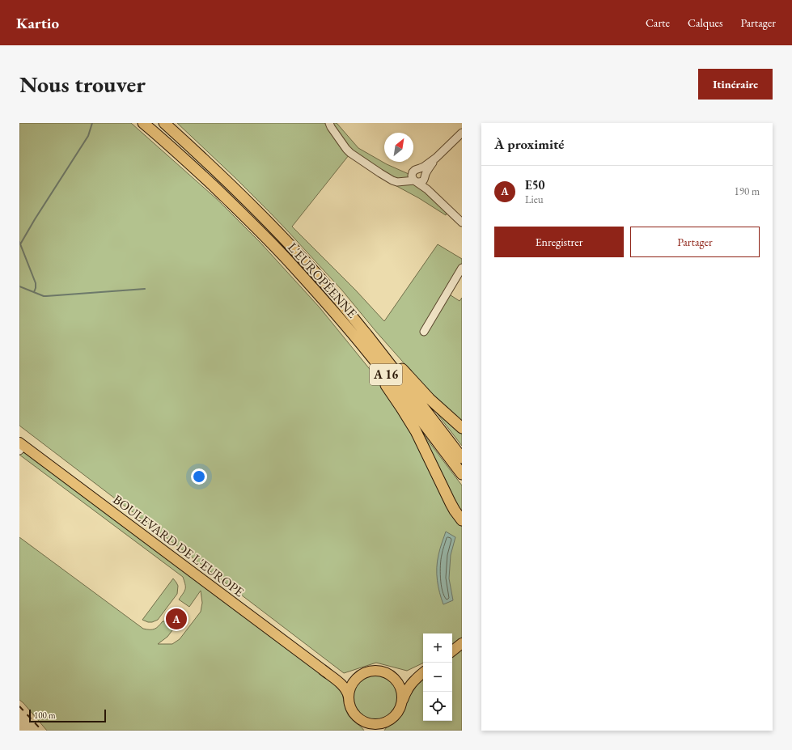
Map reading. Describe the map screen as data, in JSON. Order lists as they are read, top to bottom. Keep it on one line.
{"streets":{"highway":["L'EUROPÉENNE","A 16"],"main road":["BOULEVARD DE L'EUROPE"]},"scale_bar":"100 m","north":"top right","page":{"header":"Kartio","nav":["Carte","Calques","Partager"],"buttons":["Itinéraire",["Enregistrer","Partager"]],"title":"Nous trouver","heading":"À proximité","list":[{"mark":"A","name":"E50","note":"Lieu","value":"190 m"}],"pins":"A","map_buttons":["+","−"],"scale":"100 m"}}
